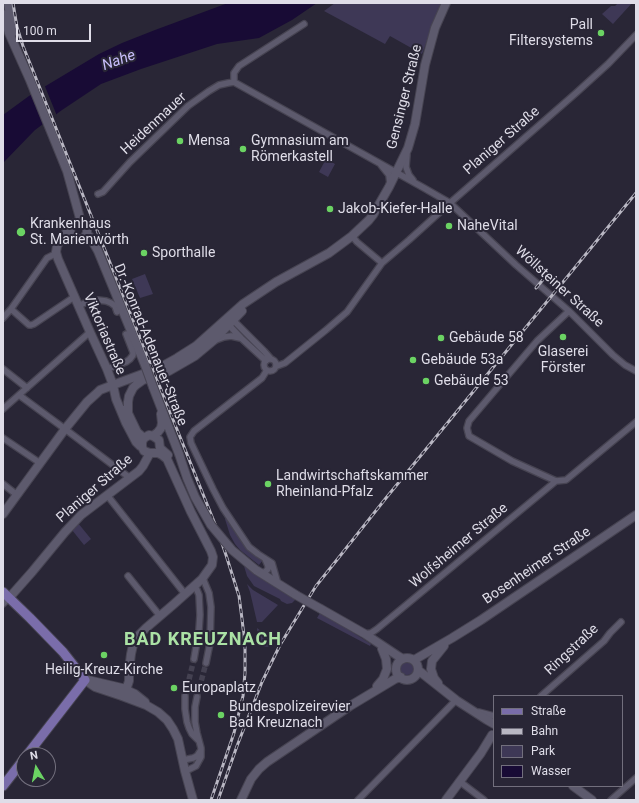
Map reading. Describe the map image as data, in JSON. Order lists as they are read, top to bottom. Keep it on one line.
{"streets":{"street":["Gensinger Straße","Heidenmauer","Planiger Straße","Wöllsteiner Straße","Viktoriastraße","Dr.-Konrad-Adenauer-Straße","Wolfsheimer Straße","Bosenheimer Straße","Ringstraße"]},"crossings":[["Gensinger Straße","Viktoriastraße"],["Gensinger Straße","Dr.-Konrad-Adenauer-Straße"],["Planiger Straße","Wöllsteiner Straße"],["Planiger Straße","Dr.-Konrad-Adenauer-Straße"]],"districts":["BAD KREUZNACH"],"water":["Nahe"],"places":["Pall Filtersystems","Mensa","Gymnasium am Römerkastell","Jakob-Kiefer-Halle","NaheVital","Krankenhaus St. Marienwörth","Sporthalle","Glaserei Förster","Gebäude 58","Gebäude 53a","Gebäude 53","Landwirtschaftskammer Rheinland-Pfalz","Heilig-Kreuz-Kirche","Europaplatz","Bundespolizeirevier Bad Kreuznach"],"legend":["Straße","Bahn","Park","Wasser"],"scale_bar":"100 m","north":"top"}
